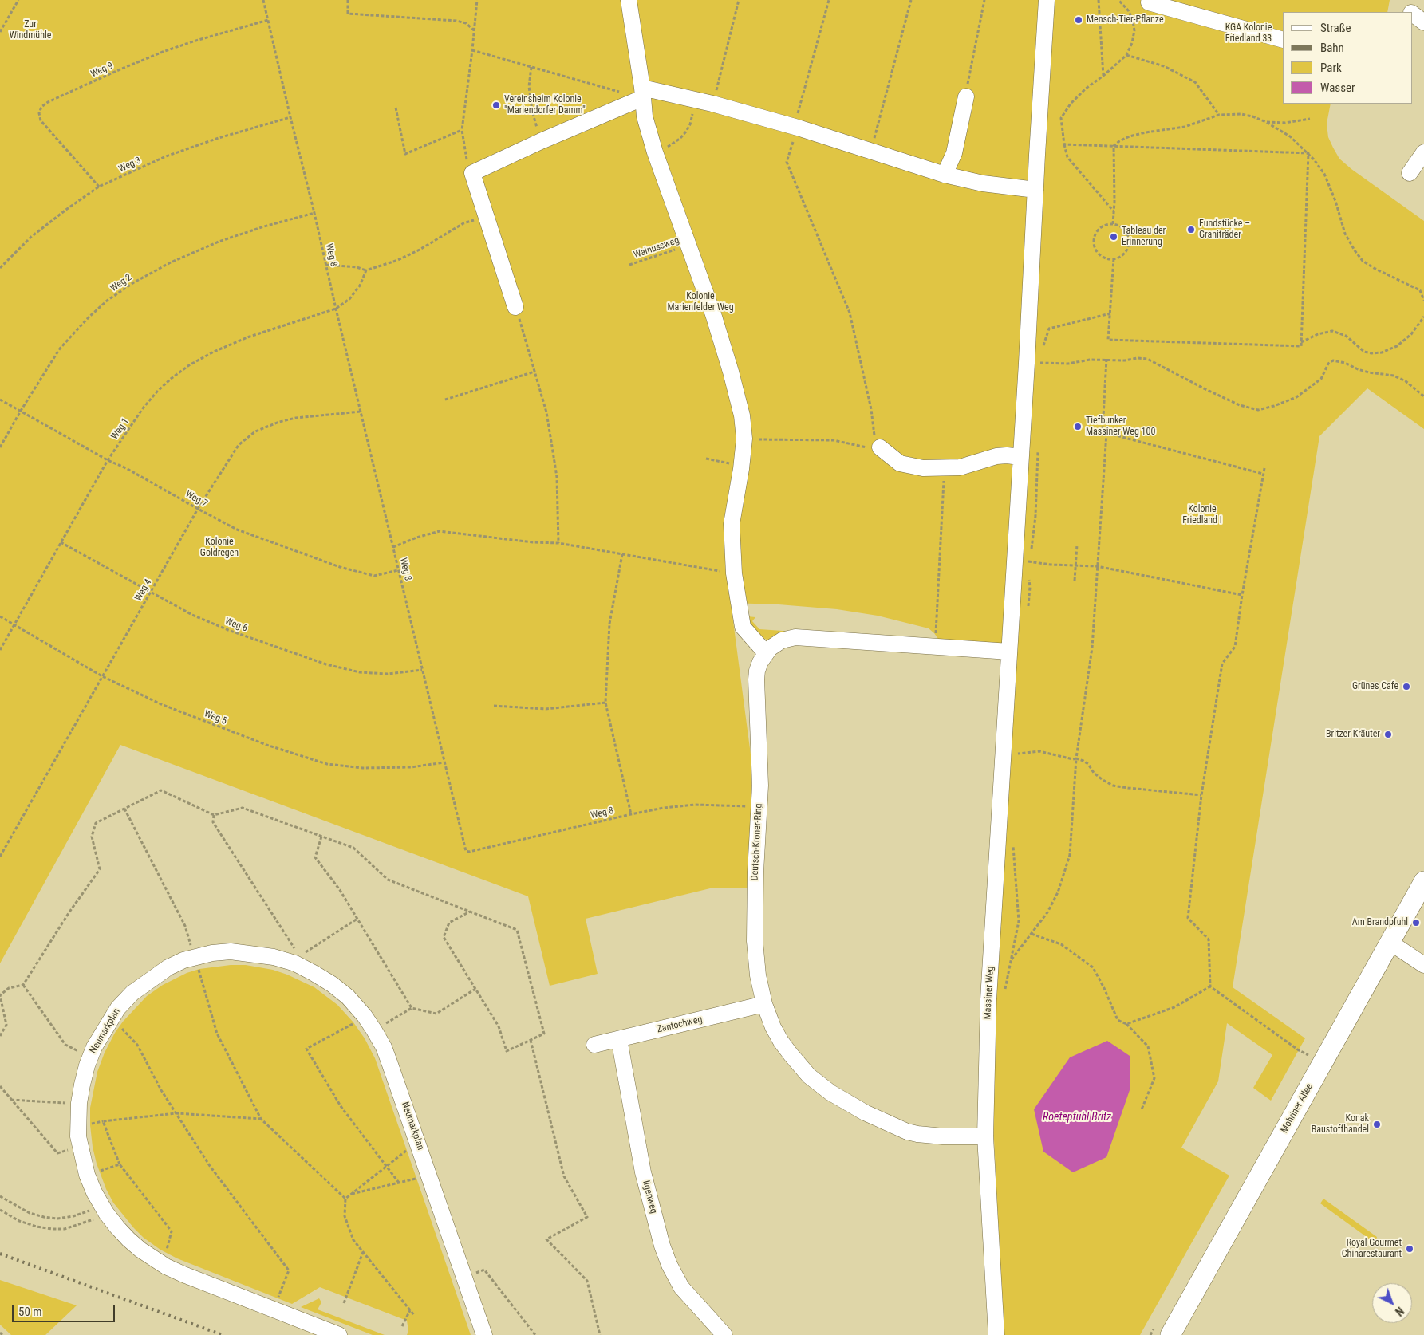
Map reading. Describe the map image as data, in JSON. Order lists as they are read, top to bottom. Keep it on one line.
{"streets":{"main road":["Mohriner Allee"],"street":["Deutsch-Kroner-Ring","Massiner Weg","Zantochweg","Neumarkplan","Ilgenweg"],"path":["Weg 9","Weg 3","Walnussweg","Weg 8","Weg 2","Weg 1","Weg 7","Weg 4","Weg 6","Weg 5"]},"crossings":[["Weg 9","Weg 3"],["Weg 9","Weg 8"],["Weg 3","Weg 8"],["Weg 8","Weg 2"],["Weg 8","Weg 1"],["Weg 8","Weg 7"],["Weg 8","Weg 4"],["Weg 8","Weg 6"],["Weg 8","Weg 5"],["Weg 8","Deutsch-Kroner-Ring"],["Weg 2","Weg 7"],["Weg 1","Weg 7"],["Weg 1","Weg 6"],["Weg 1","Weg 5"],["Weg 7","Weg 4"],["Weg 4","Weg 6"],["Weg 4","Weg 5"],["Deutsch-Kroner-Ring","Massiner Weg"],["Deutsch-Kroner-Ring","Zantochweg"],["Zantochweg","Ilgenweg"]],"water":["Roetepfuhl Britz"],"parks":["Zur Windmühle","KGA Kolonie Friedland 33","Kolonie Marienfelder Weg","Kolonie Friedland I","Kolonie Goldregen"],"places":["Mensch-Tier-Pflanze","Vereinsheim Kolonie \"Mariendorfer Damm\"","Fundstücke – Graniträder","Tableau der Erinnerung","Tiefbunker Massiner Weg 100","Grünes Cafe","Britzer Kräuter","Am Brandpfuhl","Konak Baustoffhandel","Royal Gourmet Chinarestaurant"],"legend":["Straße","Bahn","Park","Wasser"],"scale_bar":"50 m","north":"bottom right"}
